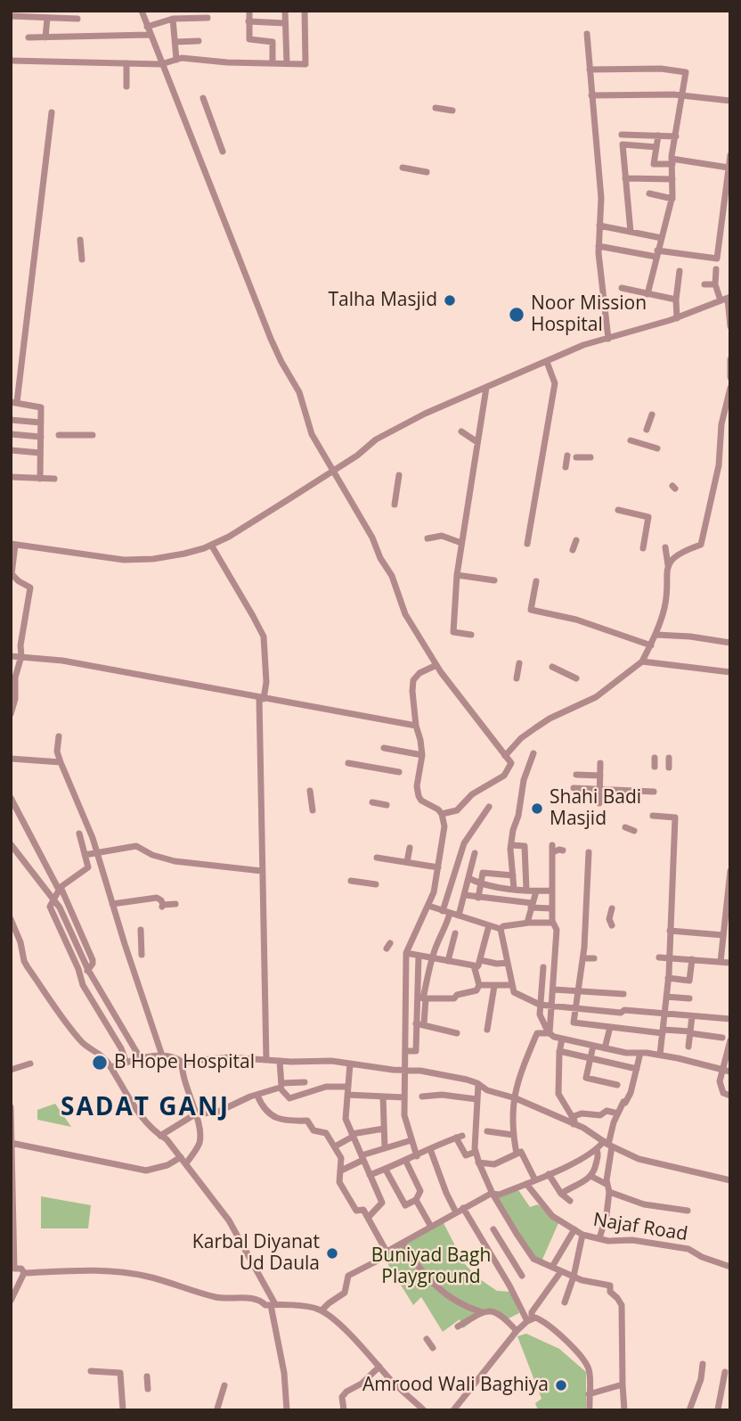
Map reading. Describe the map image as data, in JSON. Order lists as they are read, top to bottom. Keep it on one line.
{"streets":{"street":["Najaf Road"]},"districts":["SADAT GANJ"],"parks":["Buniyad Bagh Playground"],"places":["Talha Masjid","Noor Mission Hospital","Shahi Badi Masjid","B Hope Hospital","Karbal Diyanat Ud Daula","Amrood Wali Baghiya"]}
